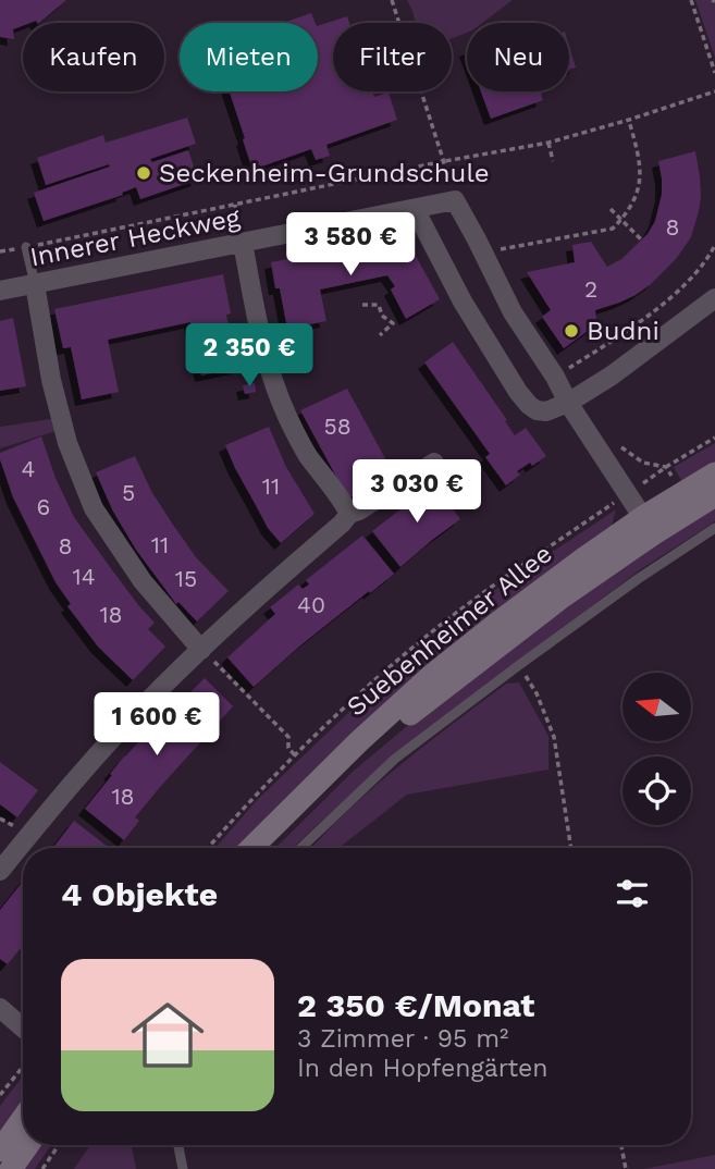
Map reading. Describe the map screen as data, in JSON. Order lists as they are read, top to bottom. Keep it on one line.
{"streets":{"main road":["Suebenheimer Allee"],"street":["Innerer Heckweg"]},"places":["Seckenheim-Grundschule","Budni"],"house_numbers":["8","2","58","4","11","5","6","11","8","14","15","40","18","18"],"north":"left","page":{"chip":["Kaufen","Mieten","Filter","Neu"],"price":["3 580 €","2 350 €","3 030 €","1 600 €"],"heading":"4 Objekte","list":[{"name":"2 350 €/Monat","note":"3 Zimmer · 95 m² · In den Hopfengärten"}]}}
